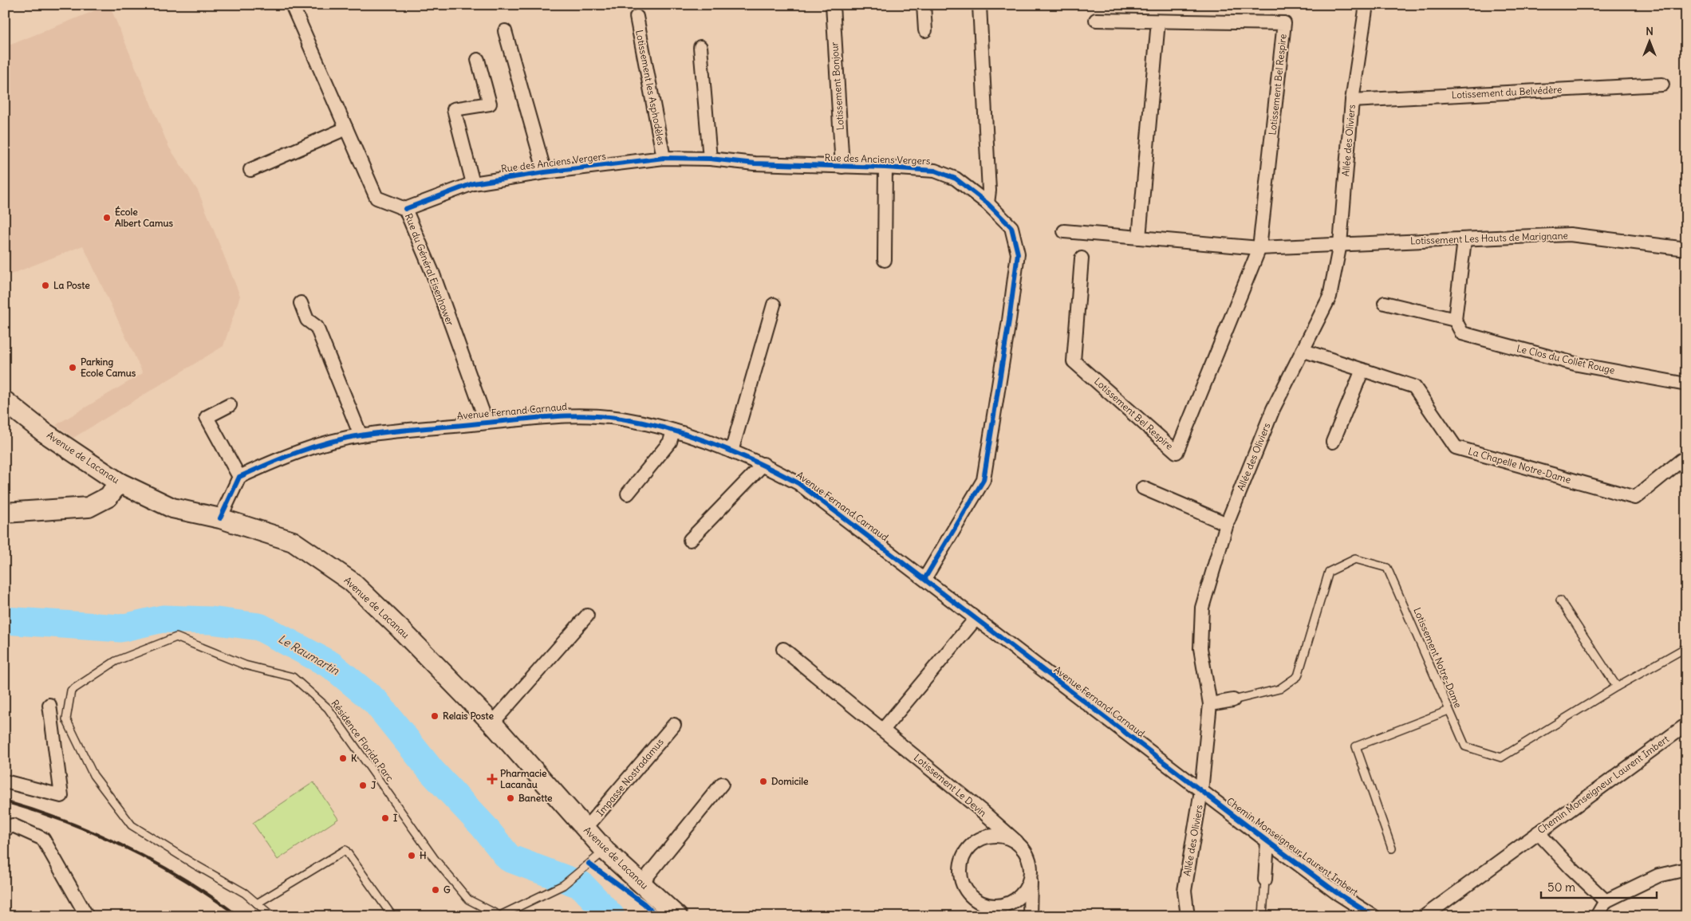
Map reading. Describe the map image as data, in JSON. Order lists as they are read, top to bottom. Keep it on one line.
{"streets":{"street":["Lotissement Bel Respire","Lotissement Bonjour","Lotissement les Asphodèles","Lotissement du Belvédère","Allée des Oliviers","Rue des Anciens Vergers","Lotissement Les Hauts de Marignane","Rue du Général Eisenhower","Le Clos du Collet Rouge","Avenue Fernand Carnaud","Avenue de Lacanau","La Chapelle Notre-Dame","Impasse Nostradamus","Chemin Monseigneur Laurent Imbert","Lotissement Le Devin"],"lane":["Lotissement Notre-Dame","Résidence Florida Parc"]},"crossings":[["Lotissement Bonjour","Rue des Anciens Vergers"],["Lotissement les Asphodèles","Rue des Anciens Vergers"],["Lotissement du Belvédère","Allée des Oliviers"],["Allée des Oliviers","Lotissement Les Hauts de Marignane"],["Allée des Oliviers","Avenue Fernand Carnaud"],["Allée des Oliviers","La Chapelle Notre-Dame"],["Allée des Oliviers","Chemin Monseigneur Laurent Imbert"],["Rue des Anciens Vergers","Rue du Général Eisenhower"],["Rue des Anciens Vergers","Avenue Fernand Carnaud"],["Rue du Général Eisenhower","Avenue Fernand Carnaud"],["Avenue Fernand Carnaud","Chemin Monseigneur Laurent Imbert"],["Avenue de Lacanau","Résidence Florida Parc"],["Avenue de Lacanau","Impasse Nostradamus"]],"water":["Le Raumartin"],"places":{"other":["École Albert Camus","La Poste","Parking Ecole Camus","Relais Poste","K","Domicile","J","Banette","I","H","G"],"health":["Pharmacie Lacanau"]},"scale_bar":"50 m","north":"top"}
